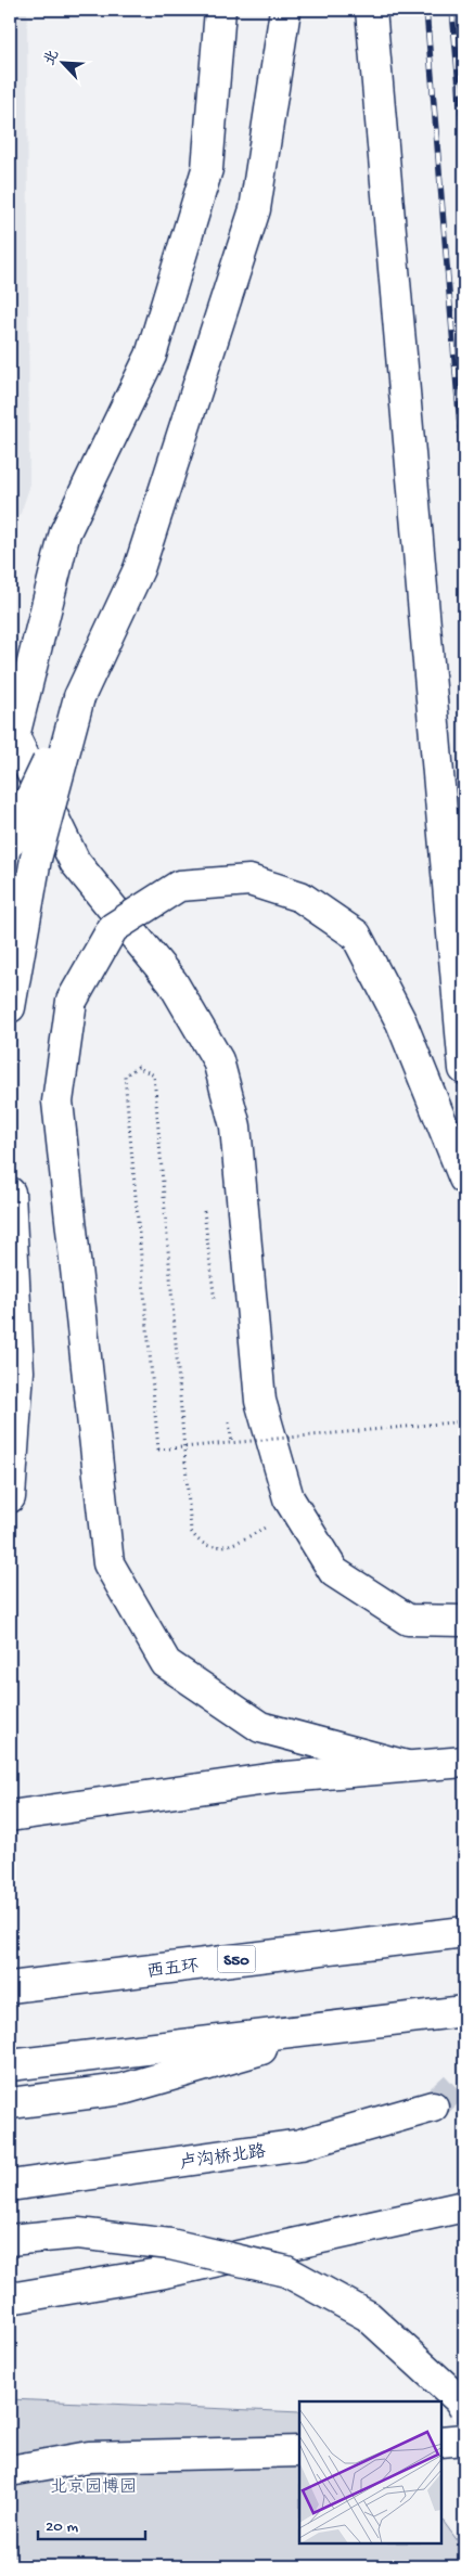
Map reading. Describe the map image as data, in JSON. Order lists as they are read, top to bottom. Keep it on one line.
{"streets":{"main road":["S50","西五环","卢沟桥北路"]},"parks":["北京园博园"],"scale_bar":"20 m","north":"top left"}
